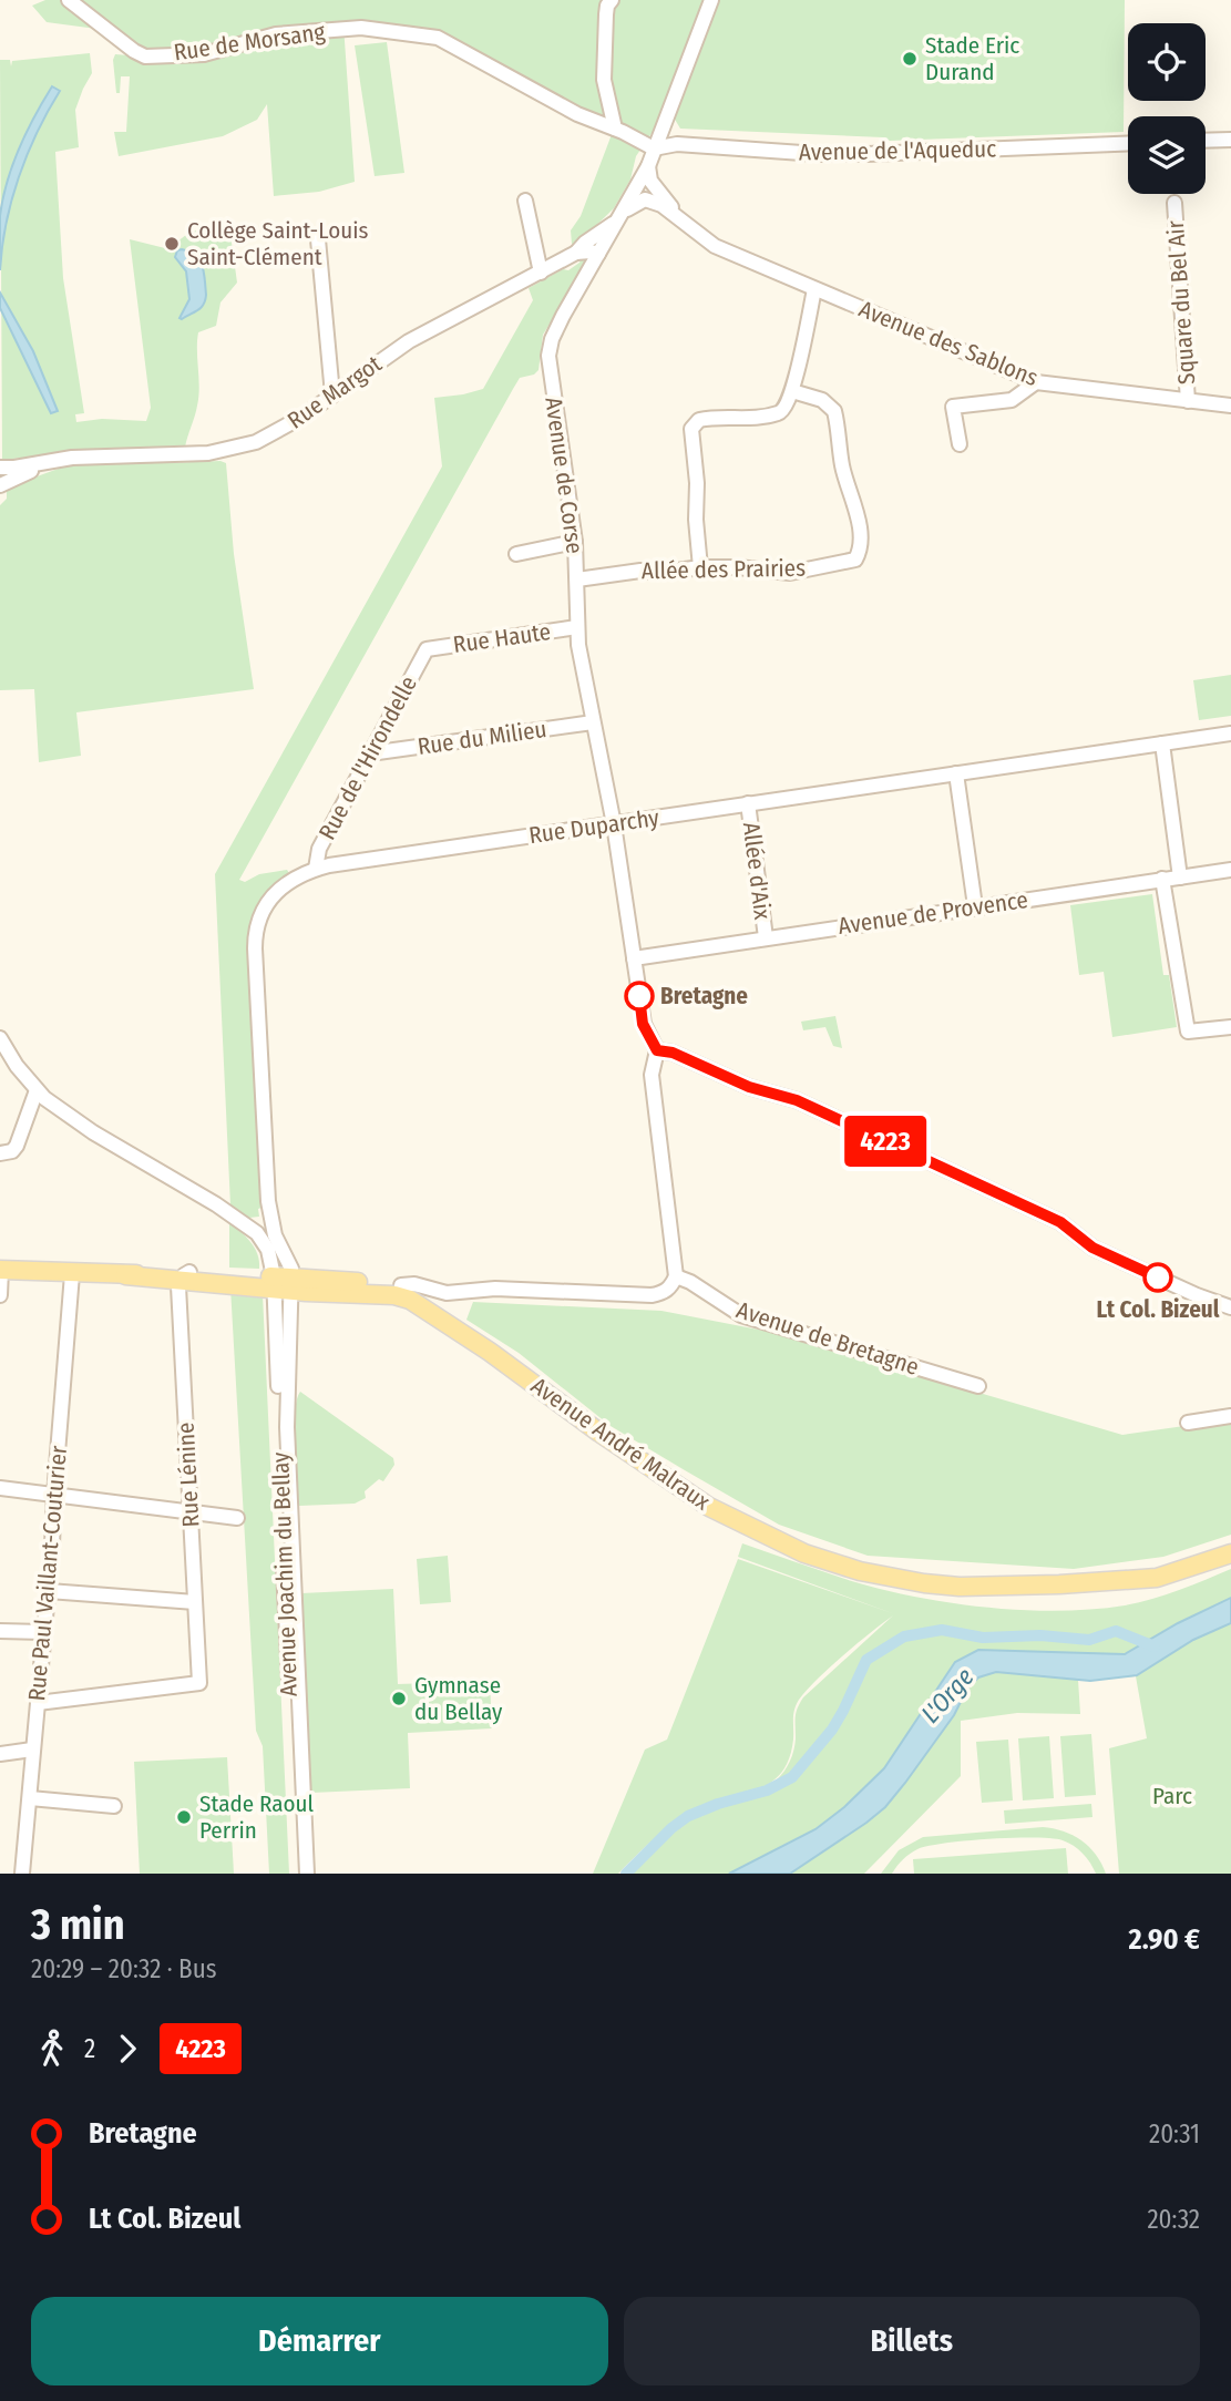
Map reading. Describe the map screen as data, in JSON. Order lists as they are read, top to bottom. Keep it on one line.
{"streets":{"main road":["Avenue André Malraux"],"street":["Rue de Morsang","Avenue de l'Aqueduc","Square du Bel Air","Avenue des Sablons","Rue Margot","Avenue de Corse","Allée des Prairies","Rue Haute","Rue du Milieu","Rue de l'Hirondelle","Rue Duparchy","Allée d'Aix","Avenue de Provence","Avenue de Bretagne","Rue Lénine","Rue Paul Vaillant-Couturier","Avenue Joachim du Bellay"]},"crossings":[["Rue de Morsang","Avenue de l'Aqueduc"],["Rue de Morsang","Avenue de Corse"],["Avenue de l'Aqueduc","Avenue de Corse"],["Square du Bel Air","Avenue des Sablons"],["Avenue des Sablons","Avenue de Corse"],["Rue Margot","Avenue de Corse"],["Avenue de Corse","Allée des Prairies"],["Avenue de Corse","Rue Haute"],["Avenue de Corse","Rue du Milieu"],["Avenue de Corse","Rue Duparchy"],["Rue Haute","Rue de l'Hirondelle"],["Rue du Milieu","Rue de l'Hirondelle"],["Rue de l'Hirondelle","Rue Duparchy"],["Rue Duparchy","Allée d'Aix"],["Rue Duparchy","Avenue Joachim du Bellay"],["Allée d'Aix","Avenue de Provence"],["Rue Lénine","Rue Paul Vaillant-Couturier"]],"water":["L'Orge"],"parks":["Parc"],"places":["Stade Eric Durand","Collège Saint-Louis Saint-Clément","Bretagne","Lt Col. Bizeul","Gymnase du Bellay","Stade Raoul Perrin"],"lines":["bus line 4223"],"page":{"on_map":"4223","heading":["3 min","20:29 – 20:32 · Bus","2.90 €"],"legs":["2","4223"],"list":[{"name":"Bretagne","value":"20:31"},{"name":"Lt Col. Bizeul","value":"20:32"}],"buttons":["Démarrer","Billets"]}}
